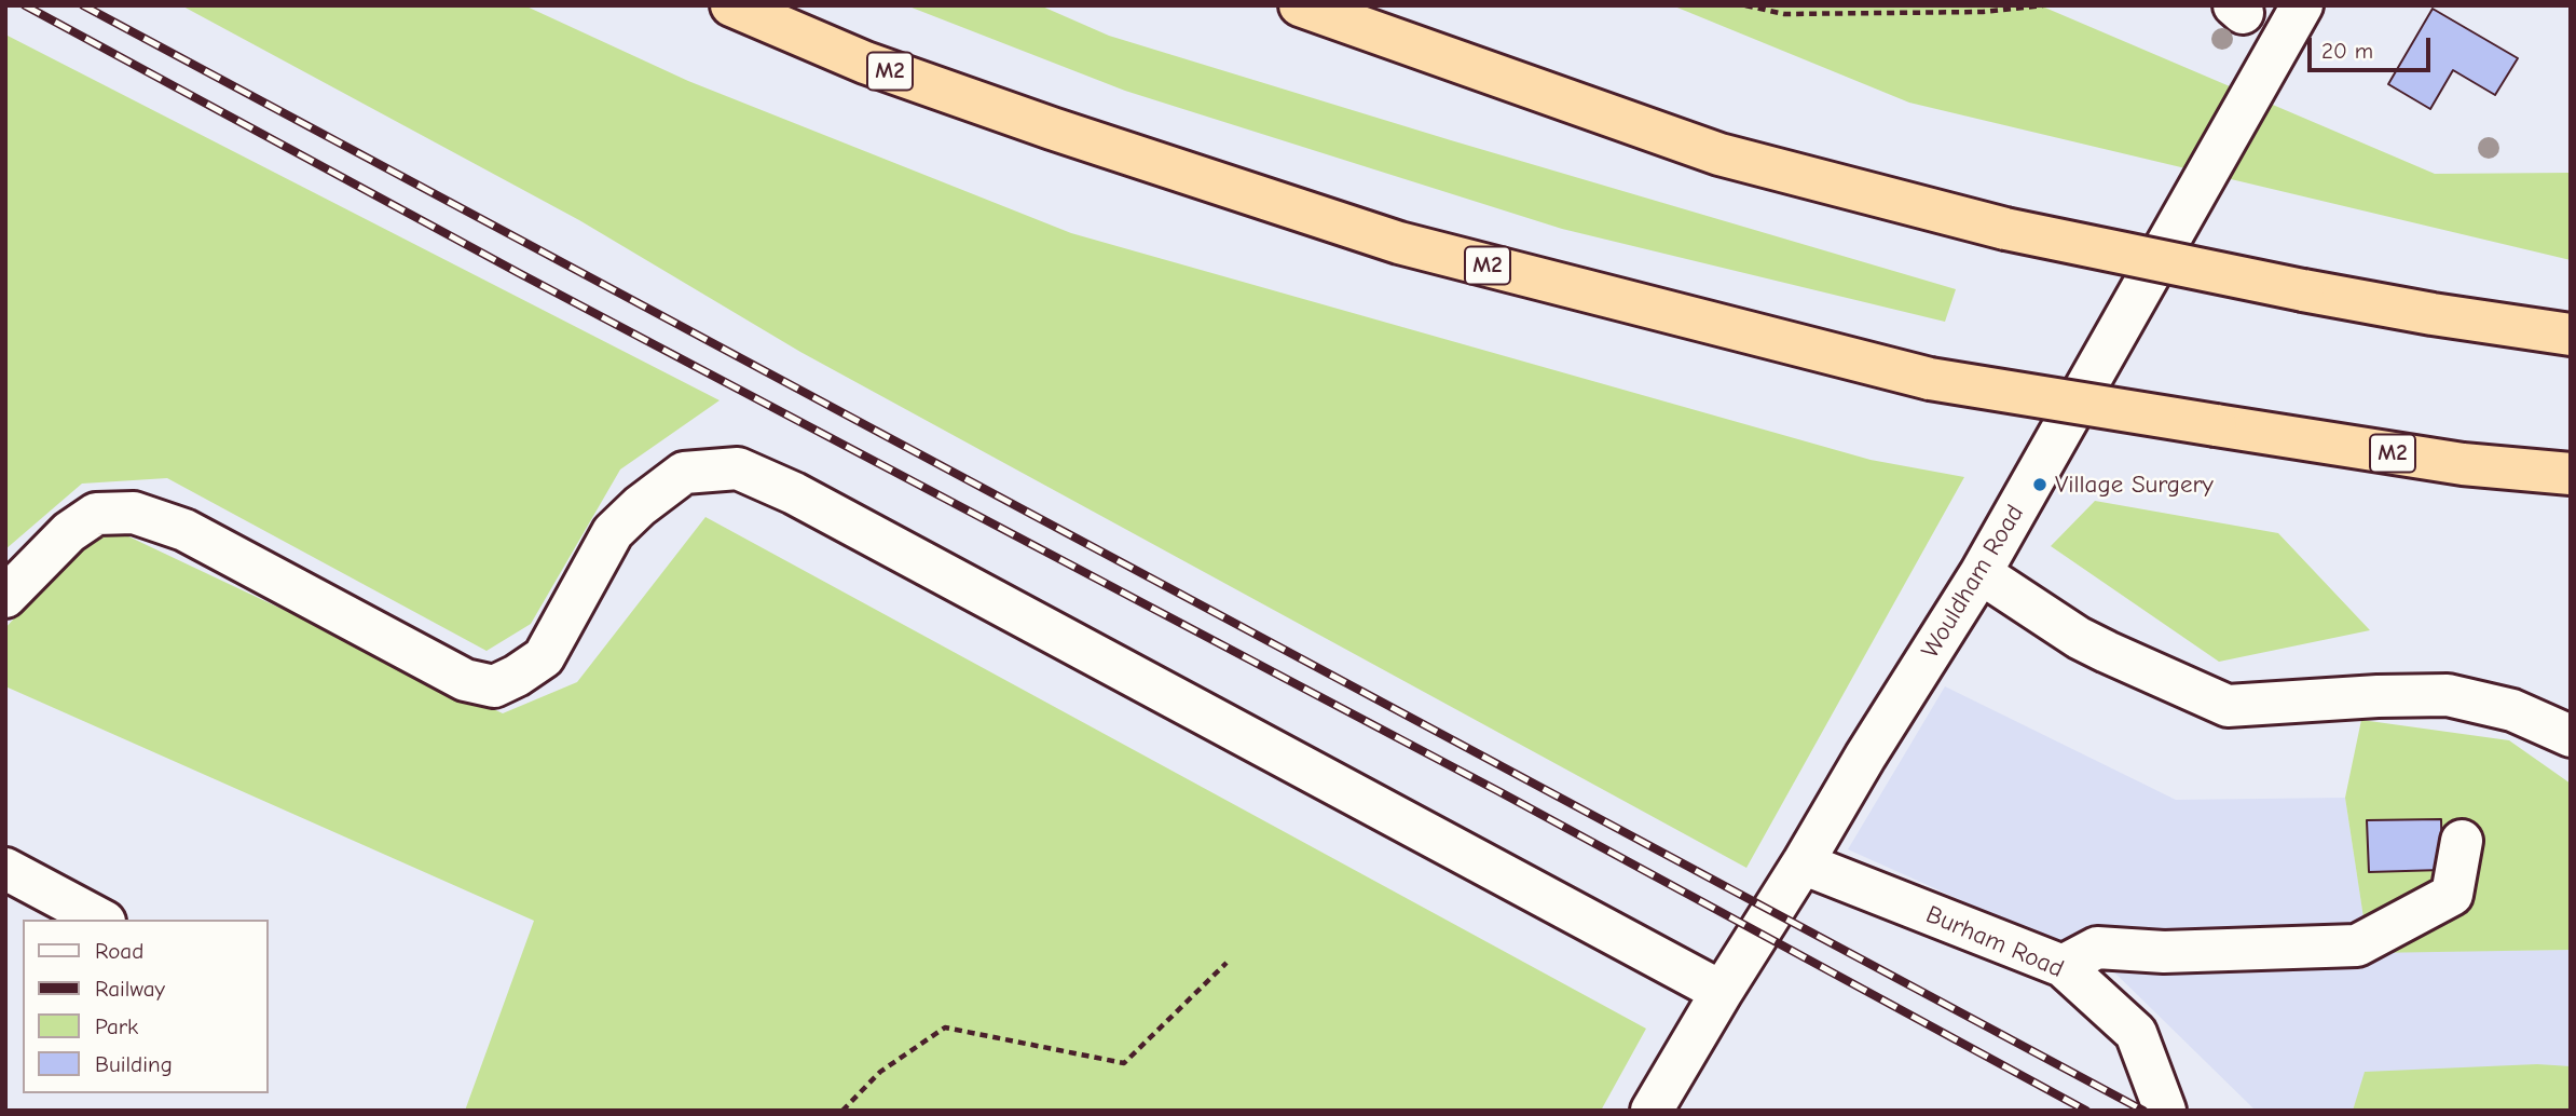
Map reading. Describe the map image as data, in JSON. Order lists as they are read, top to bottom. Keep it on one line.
{"streets":{"highway":["M2"],"street":["Wouldham Road","Burham Road"]},"crossings":[["Wouldham Road","Burham Road"]],"places":["Village Surgery"],"legend":["Road","Railway","Park","Building"],"scale_bar":"20 m"}
